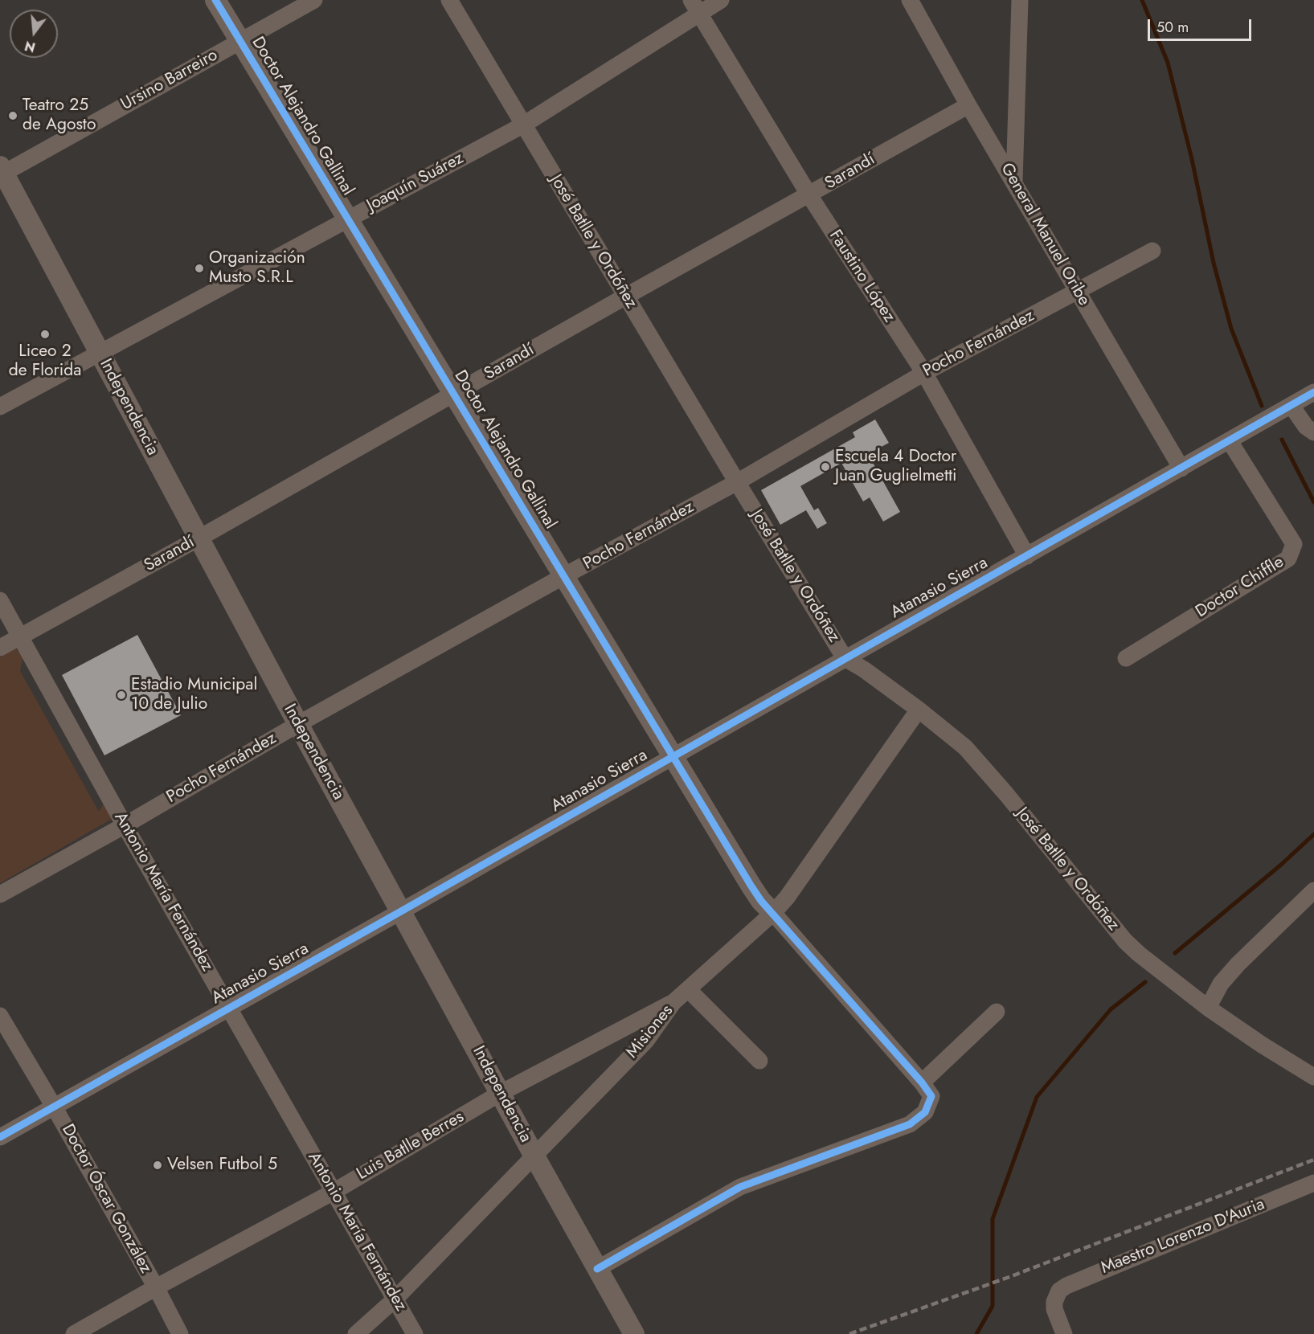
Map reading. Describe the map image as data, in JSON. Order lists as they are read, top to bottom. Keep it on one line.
{"streets":{"street":["Ursino Barreiro","Doctor Alejandro Gallinal","Sarandí","Joaquín Suárez","General Manuel Oribe","José Batlle y Ordóñez","Faustino López","Pocho Fernández","Independencia","Doctor Chiffle","Atanasio Sierra","Antonio María Fernández","Misiones","Luis Batlle Berres","Doctor Óscar González","Maestro Lorenzo D'Auria"]},"crossings":[["Ursino Barreiro","Doctor Alejandro Gallinal"],["Ursino Barreiro","Independencia"],["Doctor Alejandro Gallinal","Sarandí"],["Doctor Alejandro Gallinal","Joaquín Suárez"],["Doctor Alejandro Gallinal","Pocho Fernández"],["Doctor Alejandro Gallinal","Atanasio Sierra"],["Doctor Alejandro Gallinal","Misiones"],["Sarandí","General Manuel Oribe"],["Sarandí","José Batlle y Ordóñez"],["Sarandí","Faustino López"],["Sarandí","Independencia"],["Sarandí","Antonio María Fernández"],["Joaquín Suárez","José Batlle y Ordóñez"],["Joaquín Suárez","Faustino López"],["Joaquín Suárez","Independencia"],["General Manuel Oribe","Pocho Fernández"],["General Manuel Oribe","Atanasio Sierra"],["José Batlle y Ordóñez","Pocho Fernández"],["José Batlle y Ordóñez","Atanasio Sierra"],["José Batlle y Ordóñez","Misiones"],["Faustino López","Pocho Fernández"],["Faustino López","Atanasio Sierra"],["Pocho Fernández","Independencia"],["Pocho Fernández","Antonio María Fernández"],["Independencia","Atanasio Sierra"],["Independencia","Misiones"],["Independencia","Luis Batlle Berres"],["Doctor Chiffle","Atanasio Sierra"],["Atanasio Sierra","Antonio María Fernández"],["Atanasio Sierra","Doctor Óscar González"],["Antonio María Fernández","Misiones"],["Antonio María Fernández","Luis Batlle Berres"],["Misiones","Luis Batlle Berres"],["Luis Batlle Berres","Doctor Óscar González"]],"places":["Teatro 25 de Agosto","Organización Musto S.R.L","Liceo 2 de Florida","Escuela 4 Doctor Juan Guglielmetti","Estadio Municipal 10 de Julio","Velsen Futbol 5"],"scale_bar":"50 m","north":"bottom"}
